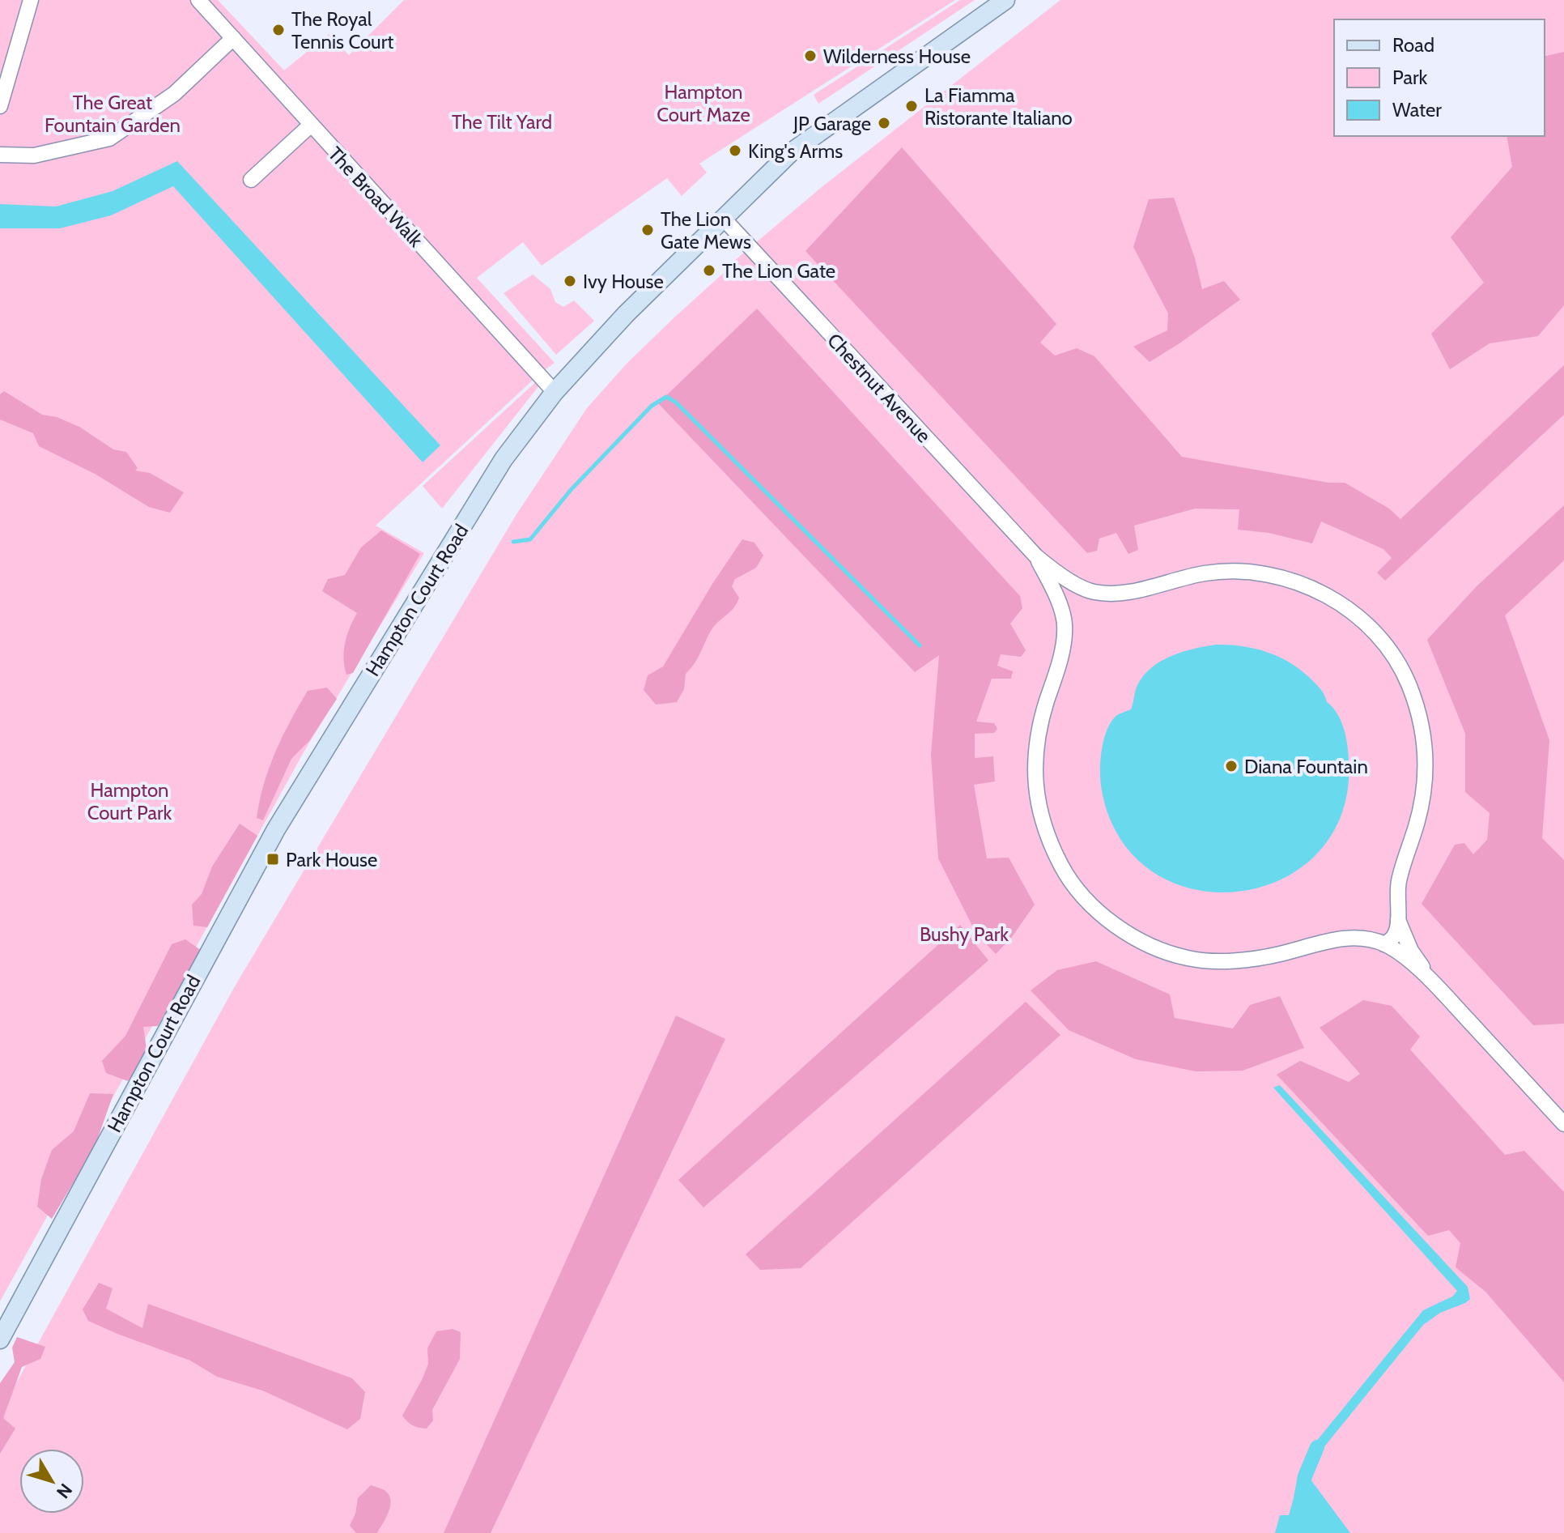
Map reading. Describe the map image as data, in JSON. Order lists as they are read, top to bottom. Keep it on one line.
{"streets":{"main road":["Hampton Court Road"],"street":["The Broad Walk","Chestnut Avenue"]},"crossings":[["The Broad Walk","Hampton Court Road"],["Chestnut Avenue","Hampton Court Road"]],"parks":["Hampton Court Maze","The Great Fountain Garden","The Tilt Yard","Hampton Court Park","Bushy Park"],"places":{"other":["The Royal Tennis Court","Wilderness House","La Fiamma Ristorante Italiano","JP Garage","King's Arms","The Lion Gate Mews","The Lion Gate","Ivy House","Diana Fountain"],"transit":["Park House"]},"legend":["Road","Park","Water"],"north":"bottom right"}
